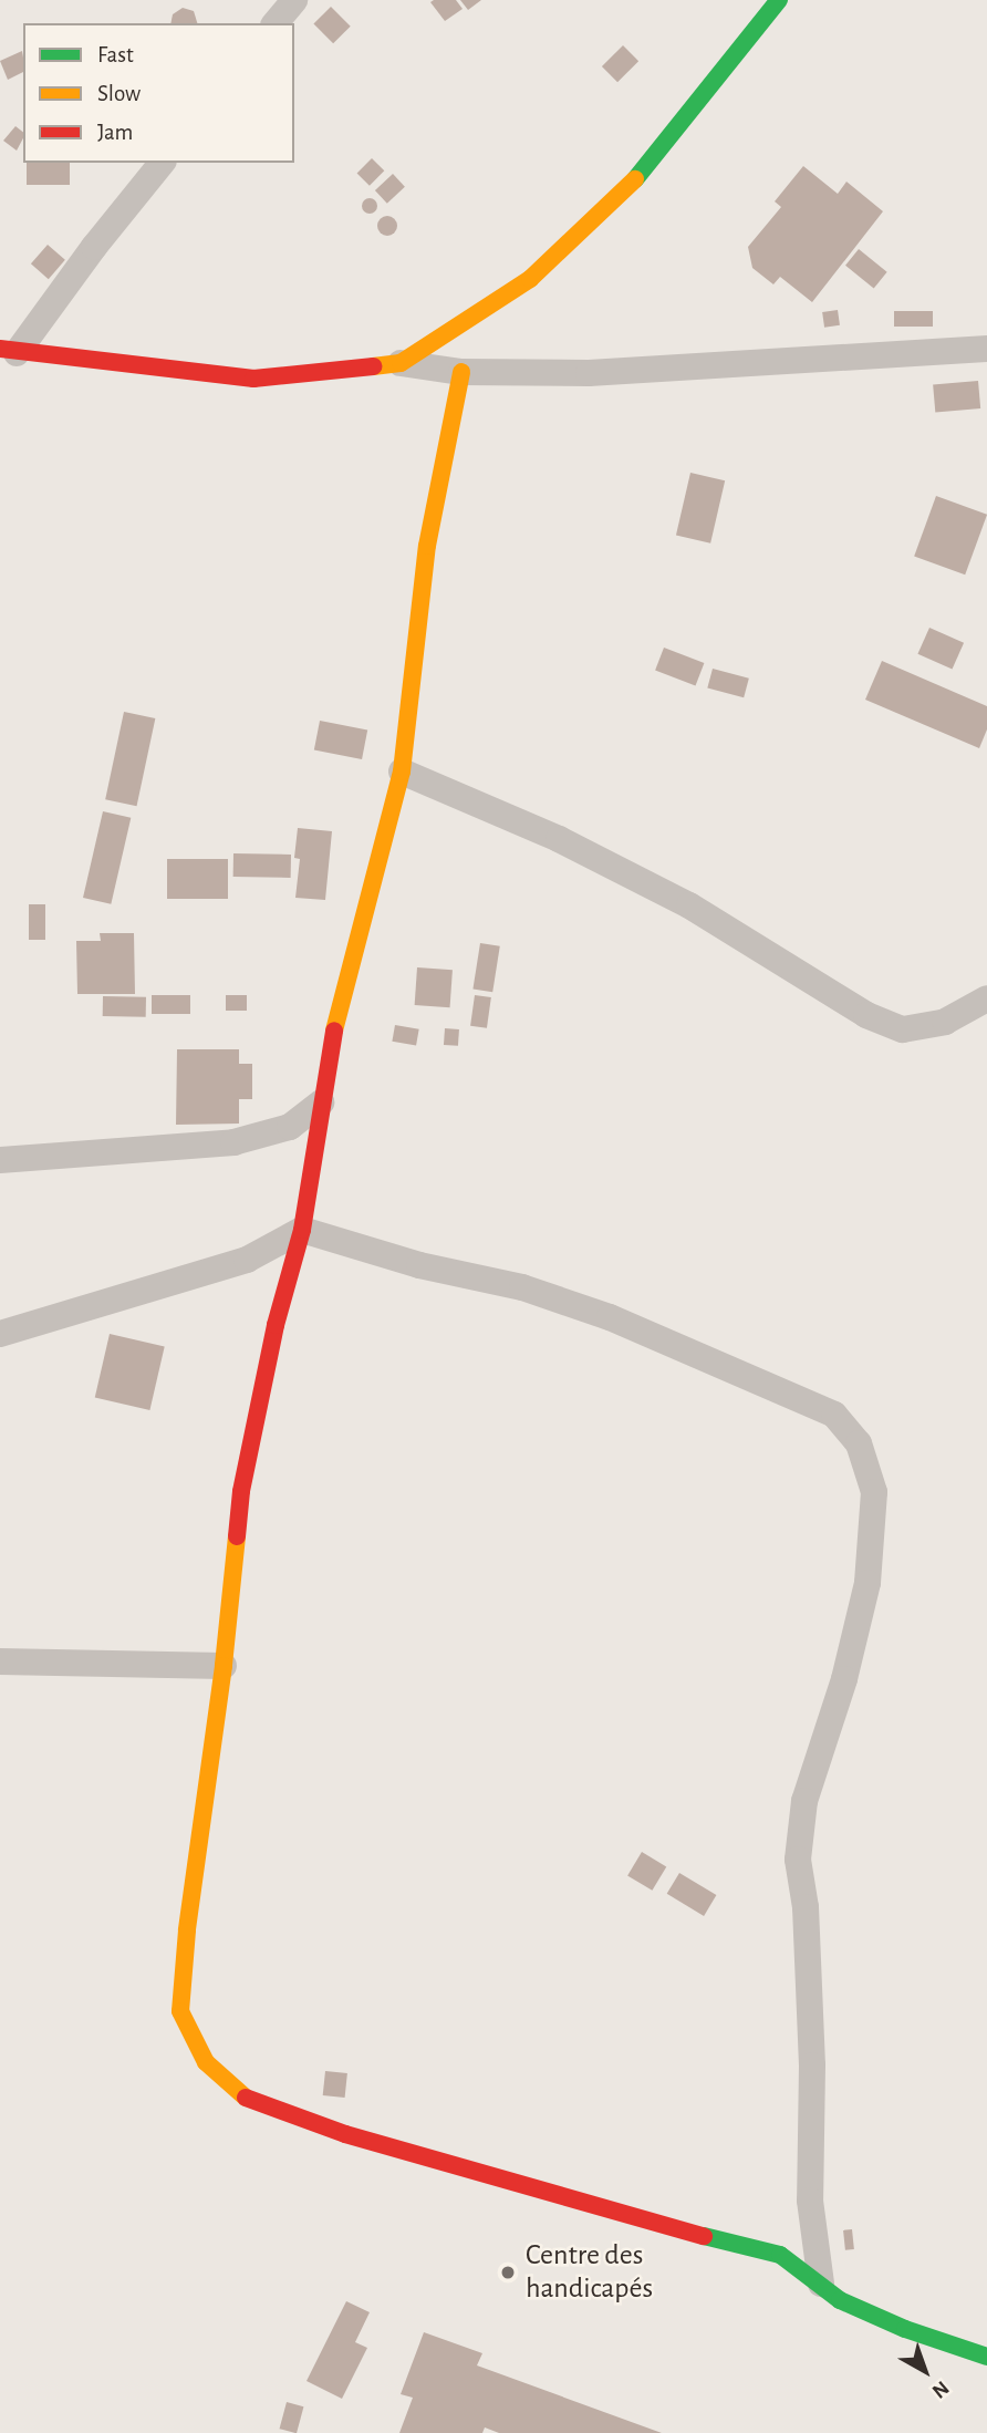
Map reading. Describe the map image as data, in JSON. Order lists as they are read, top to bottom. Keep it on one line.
{"places":["Centre des handicapés"],"legend":["Fast","Slow","Jam"],"north":"bottom right"}
